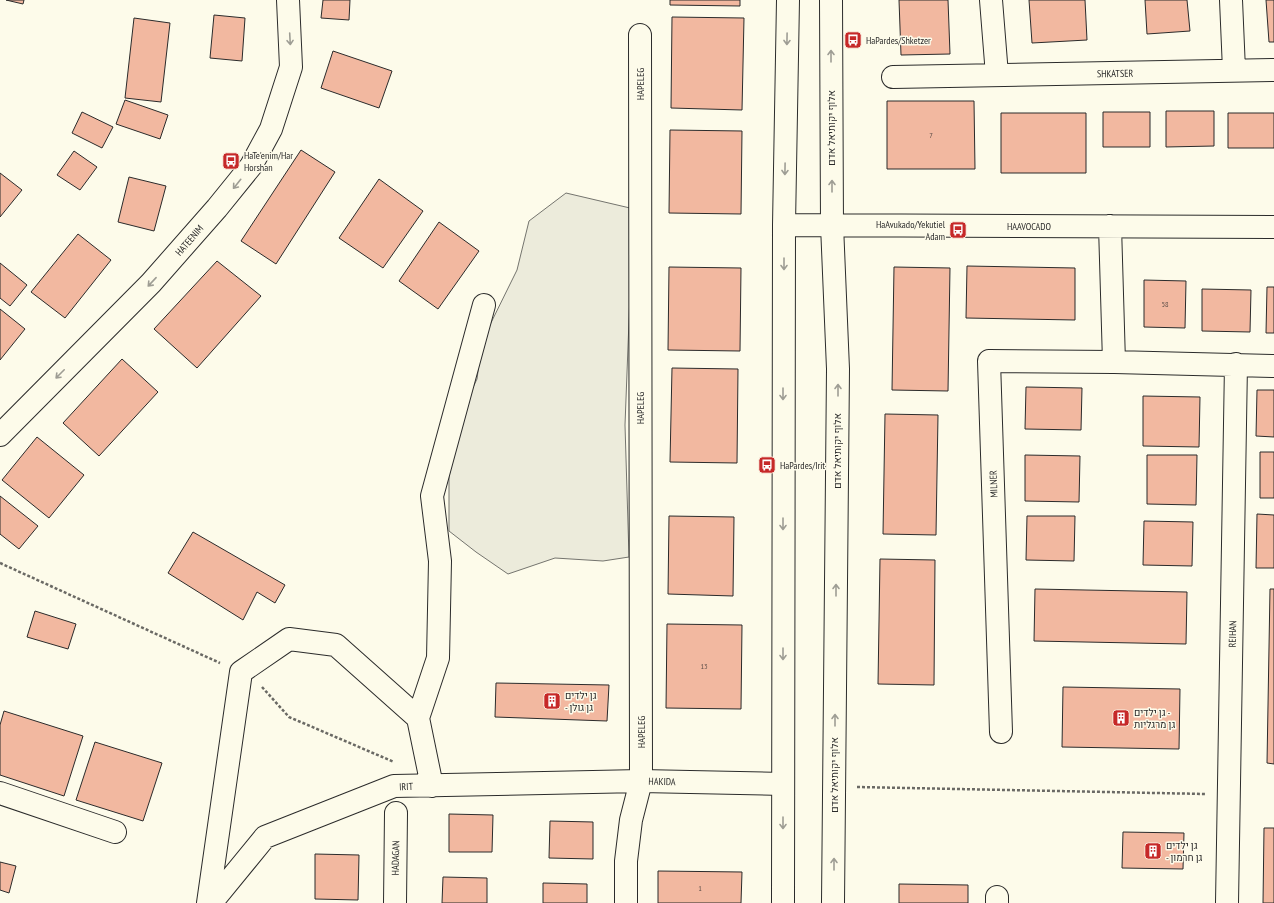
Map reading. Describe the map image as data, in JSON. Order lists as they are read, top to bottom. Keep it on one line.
{"streets":{"street":["SHKATSER","HAPELEG","אלוף יקותיאל אדם","HAAVOCADO","HATEENIM","MILNER","REIHAN","HAKIDA","IRIT","HADAGAN"]},"crossings":[["HAPELEG","HAKIDA"],["HAPELEG","IRIT"],["אלוף יקותיאל אדם","HAAVOCADO"],["MILNER","REIHAN"],["HAKIDA","IRIT"]],"one_way":["HATEENIM"],"places":{"bus stop":["HaPardes/Shketzer","HaTe'enim/Har Horshan","HaAvukado/Yekutiel Adam","HaPardes/Irit"],"building":["גן ילדים - גן גולן","גן ילדים - גן מרגליות","גן ילדים - גן חרמון"]},"house_numbers":["7","58","13","1"]}
